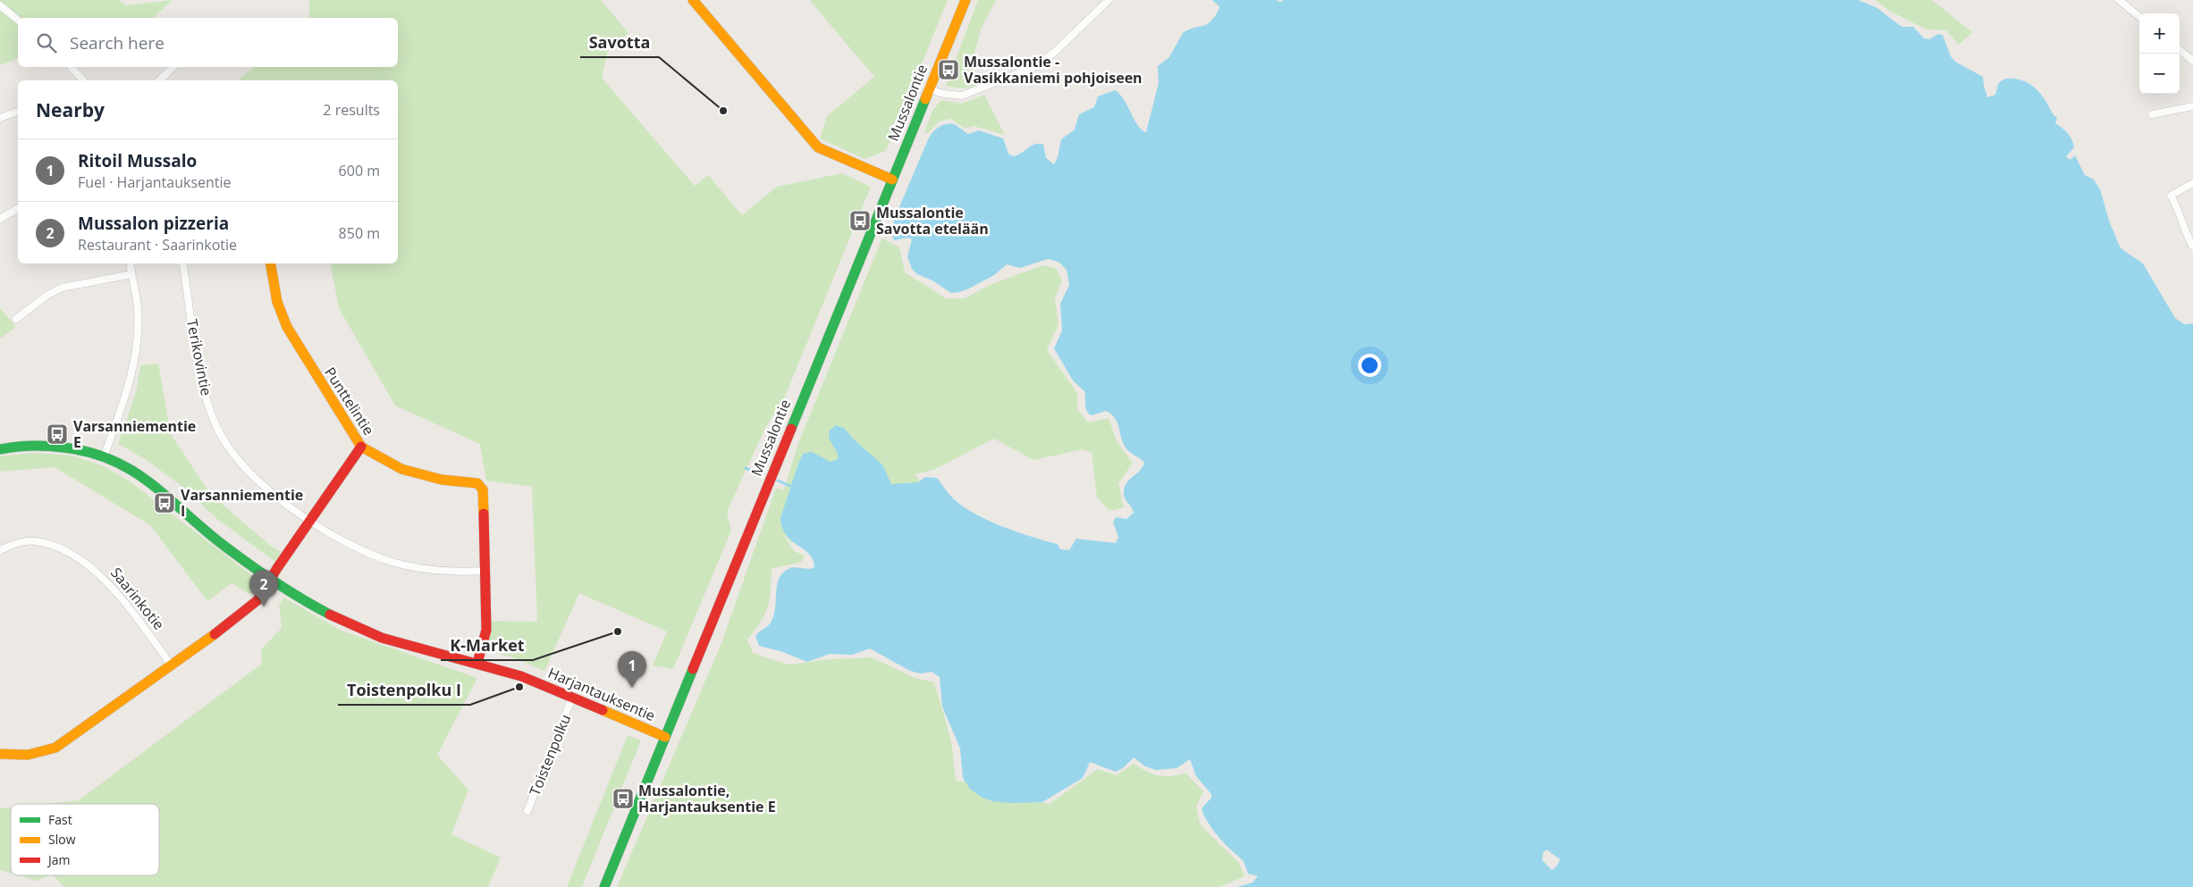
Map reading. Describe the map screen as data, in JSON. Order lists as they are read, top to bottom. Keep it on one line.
{"streets":{"street":["Mussalontie","Terikovintie","Punttelintie","Saarinkotie","Harjantauksentie","Toistenpolku"]},"crossings":[["Mussalontie","Harjantauksentie"],["Terikovintie","Punttelintie"],["Punttelintie","Harjantauksentie"],["Harjantauksentie","Toistenpolku"]],"places":{"bus stop":["Mussalontie - Vasikkaniemi pohjoiseen","Mussalontie Savotta etelään","Varsanniementie E","Varsanniementie I","Mussalontie, Harjantauksentie E"],"other":["Savotta","K-Market","Toistenpolku I"]},"legend":["Fast","Slow","Jam"],"page":{"map_buttons":["+","−"],"search":"Search here","heading":["Nearby","2 results"],"list":[{"mark":"1","name":"Ritoil Mussalo","note":"Fuel · Harjantauksentie","value":"600 m"},{"mark":"2","name":"Mussalon pizzeria","note":"Restaurant · Saarinkotie","value":"850 m"}],"pins":["2","1"]}}
